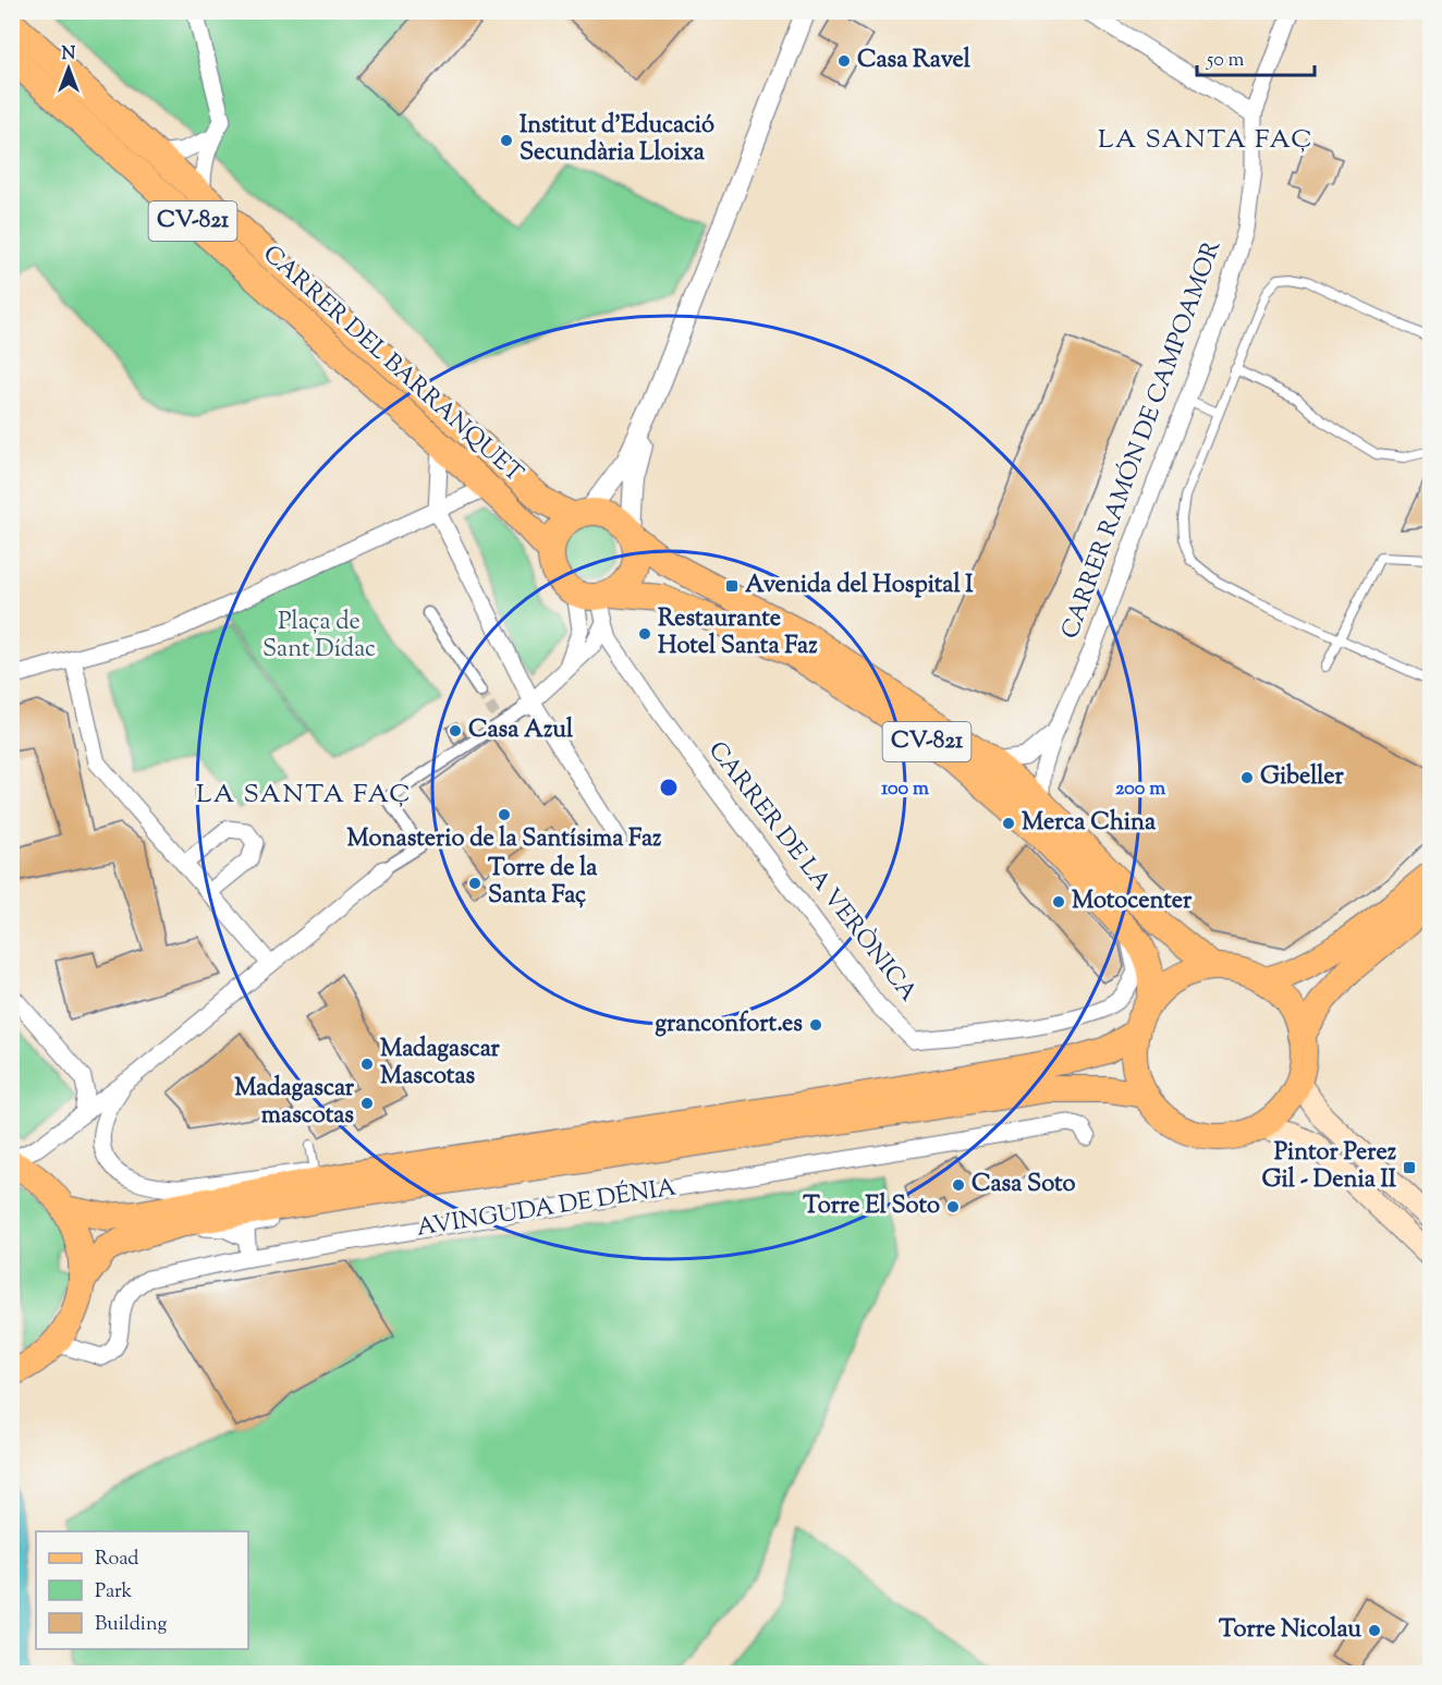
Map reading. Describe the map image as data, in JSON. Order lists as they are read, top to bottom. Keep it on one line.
{"streets":{"main road":["CV-821","CARRER DEL BARRANQUET","AVINGUDA DE DÉNIA"],"street":["CARRER RAMÓN DE CAMPOAMOR","CARRER DE LA VERÒNICA"]},"crossings":[["CV-821","CARRER DEL BARRANQUET"],["CV-821","CARRER RAMÓN DE CAMPOAMOR"],["CV-821","CARRER DE LA VERÒNICA"],["CV-821","AVINGUDA DE DÉNIA"],["CARRER DEL BARRANQUET","CARRER DE LA VERÒNICA"]],"districts":["LA SANTA FAÇ","LA SANTA FAÇ"],"parks":["Plaça de Sant Dídac"],"places":{"other":["Casa Ravel","Institut d'Educació Secundària Lloixa","Restaurante Hotel Santa Faz","Casa Azul","Gibeller","Monasterio de la Santísima Faz","Merca China","Torre de la Santa Faç","Motocenter","granconfort.es","Madagascar Mascotas","Madagascar mascotas","Casa Soto","Torre El Soto","Torre Nicolau"],"transit":["Avenida del Hospital I","Pintor Perez Gil - Denia II"]},"legend":["Road","Park","Building"],"scale_bar":"50 m","north":"top","rings":["100 m","200 m"]}
